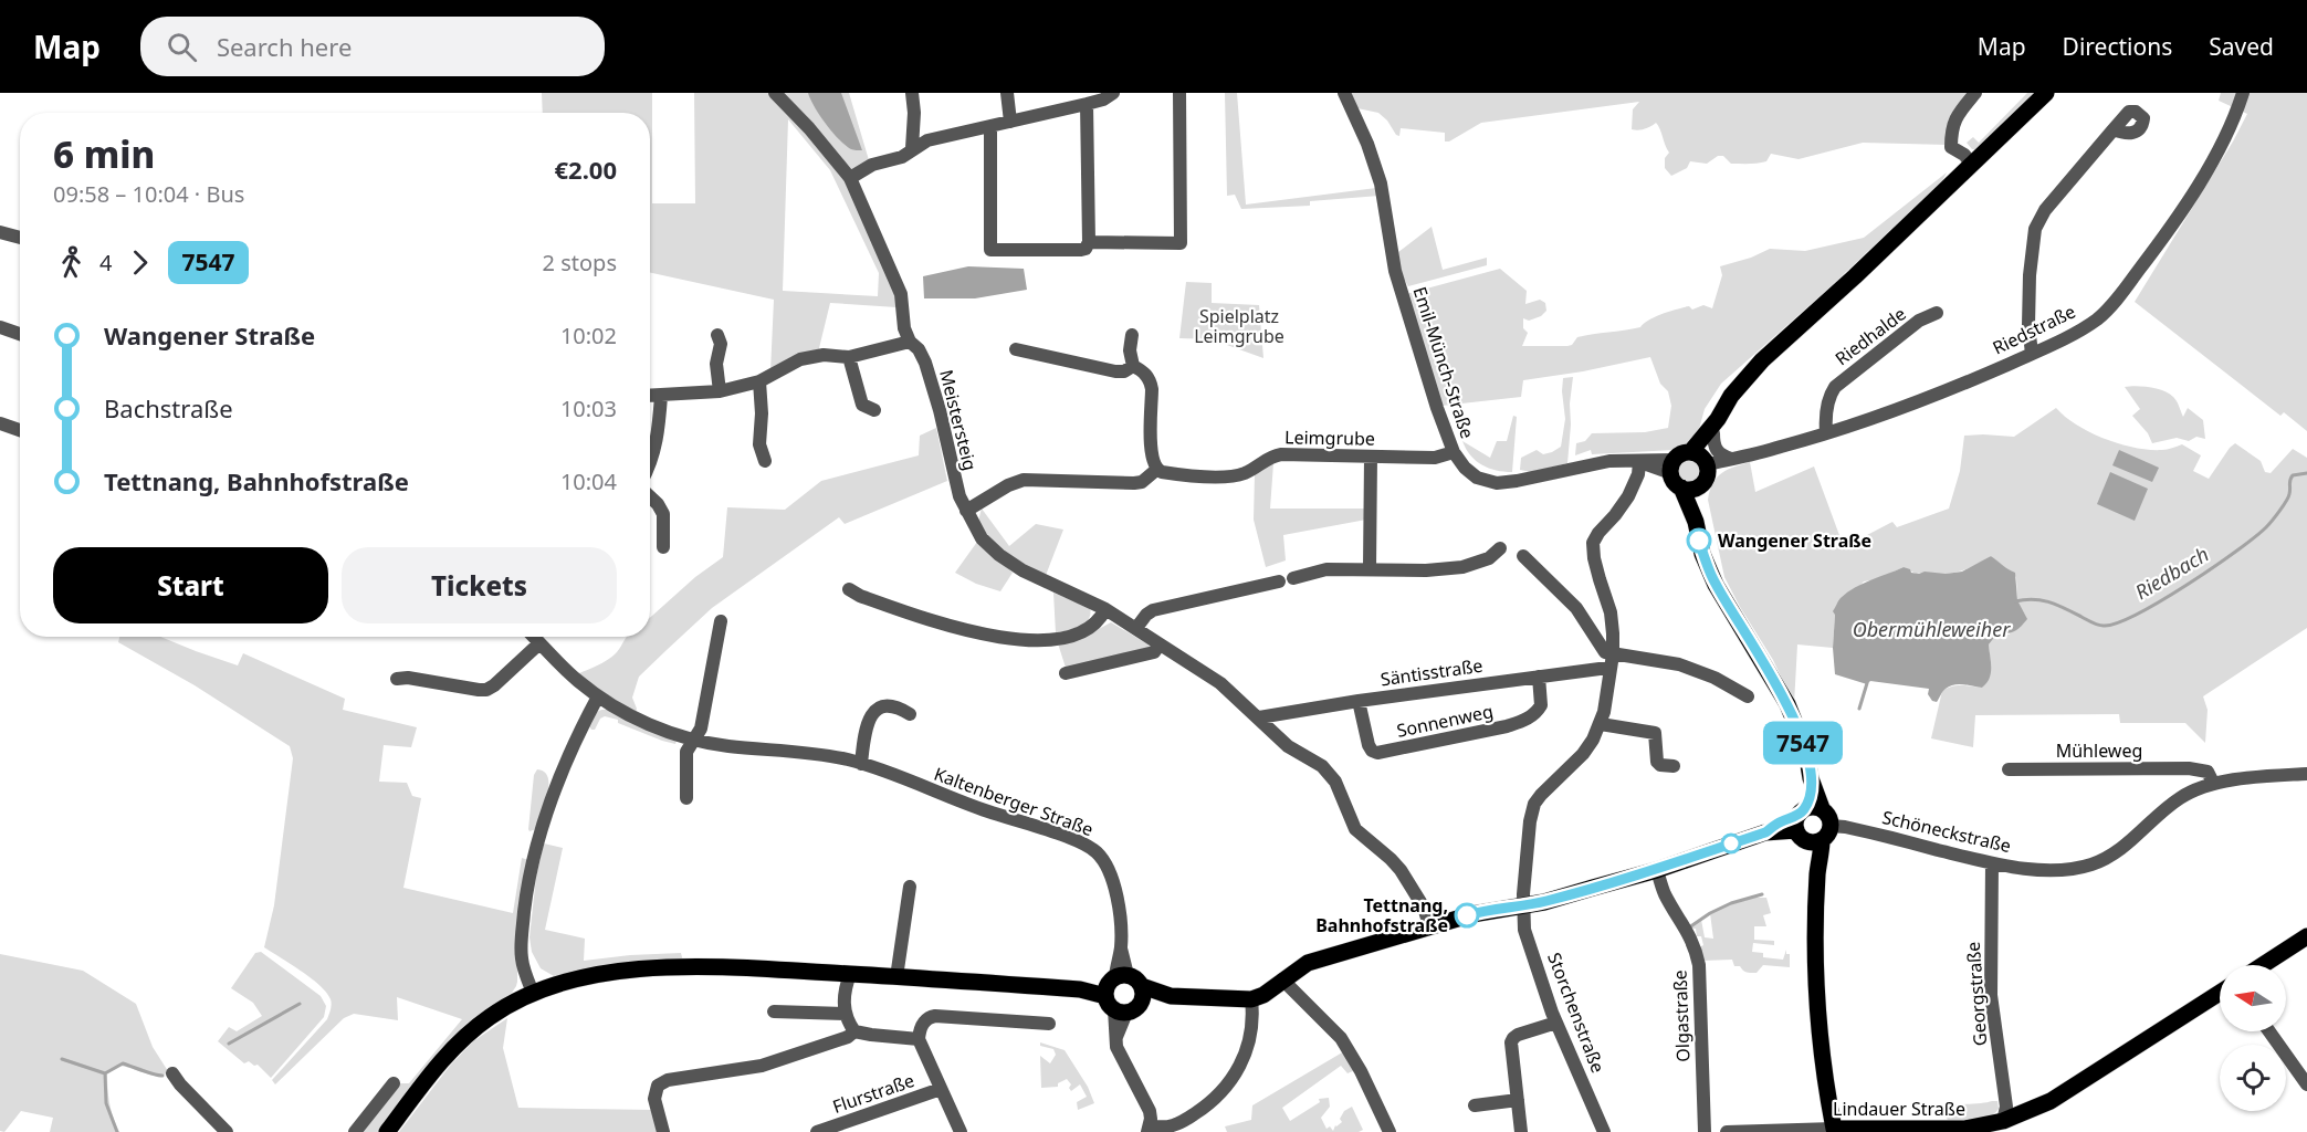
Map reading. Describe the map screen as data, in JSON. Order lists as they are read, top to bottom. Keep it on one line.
{"streets":{"main road":["Lindauer Straße"],"street":["Riedstraße","Riedhalde","Emil-Münch-Straße","Meistersteig","Leimgrube","Säntisstraße","Sonnenweg","Mühleweg","Kaltenberger Straße","Schöneckstraße","Georgstraße","Storchenstraße","Olgastraße","Flurstraße"]},"crossings":[["Riedstraße","Riedhalde"],["Riedstraße","Emil-Münch-Straße"],["Emil-Münch-Straße","Leimgrube"],["Meistersteig","Säntisstraße"],["Säntisstraße","Sonnenweg"],["Mühleweg","Schöneckstraße"],["Schöneckstraße","Georgstraße"],["Georgstraße","Lindauer Straße"]],"water":["Riedbach","Obermühleweiher"],"parks":["Spielplatz Leimgrube"],"places":["Wangener Straße","Tettnang, Bahnhofstraße"],"lines":["bus line 7547"],"north":"left","page":{"header":"Map","search":"Search here","nav":["Map","Directions","Saved"],"on_map":"7547","heading":["6 min","09:58 – 10:04 · Bus","€2.00"],"legs":["4","7547","2 stops"],"list":[{"name":"Wangener Straße","value":"10:02"},{"name":"Bachstraße","value":"10:03"},{"name":"Tettnang, Bahnhofstraße","value":"10:04"}],"buttons":["Start","Tickets"]}}
